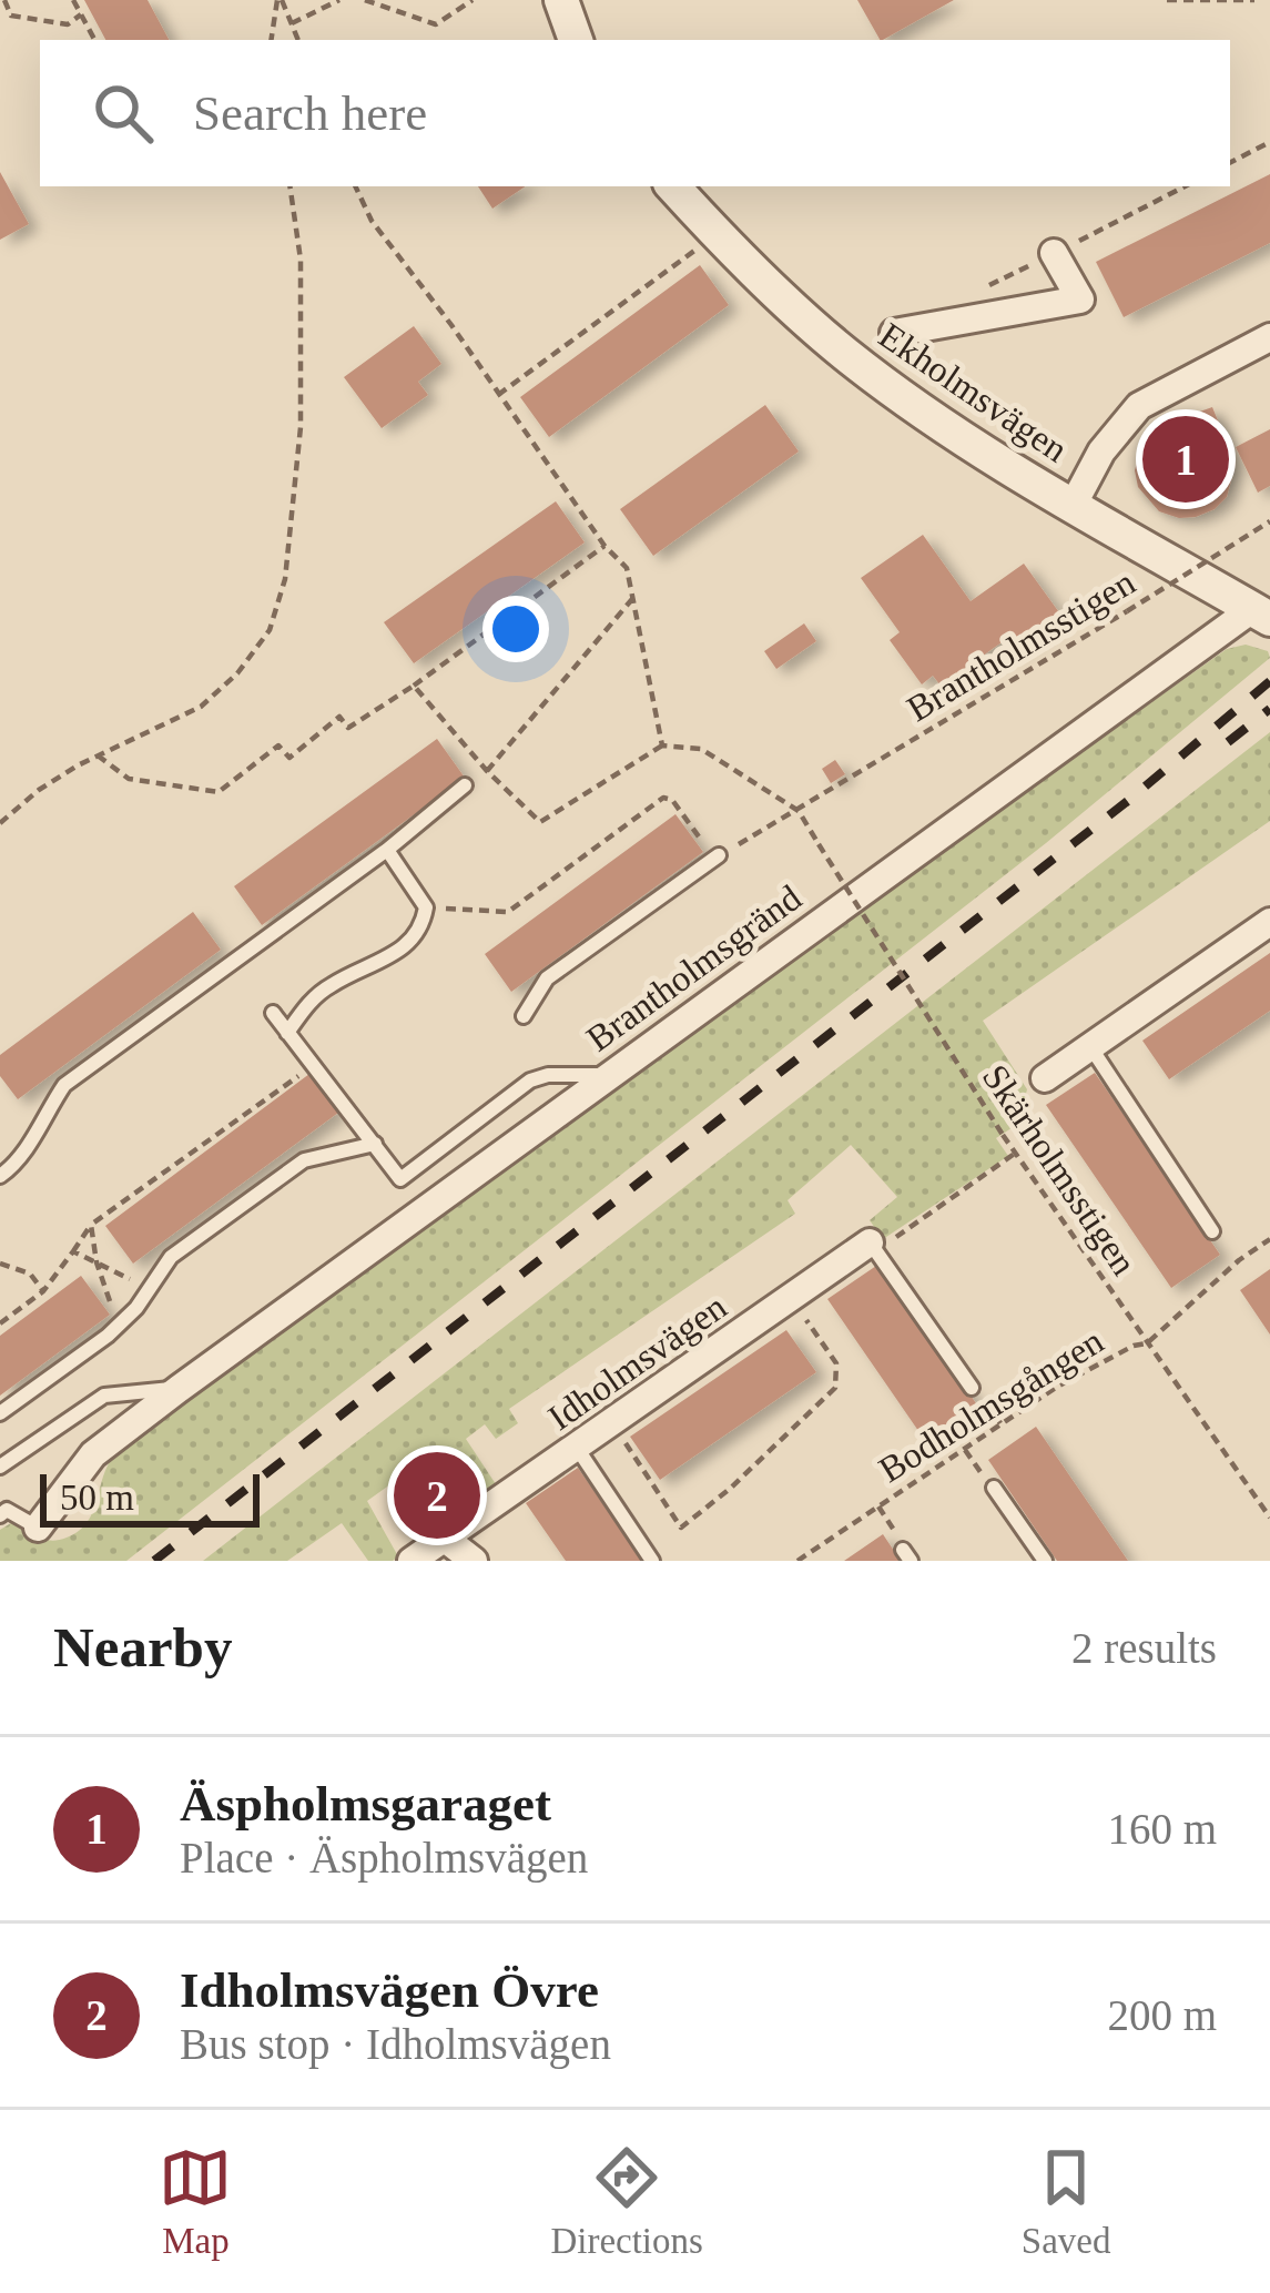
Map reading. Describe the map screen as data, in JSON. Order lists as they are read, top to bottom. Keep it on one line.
{"streets":{"street":["Ekholmsvägen","Brantholmsgränd","Idholmsvägen"],"path":["Brantholmsstigen","Skärholmsstigen","Bodholmsgången"]},"crossings":[["Ekholmsvägen","Brantholmsgränd"],["Brantholmsstigen","Brantholmsgränd"],["Brantholmsstigen","Skärholmsstigen"],["Skärholmsstigen","Bodholmsgången"]],"scale_bar":"50 m","page":{"search":"Search here","pins":["1","2"],"scale":"50 m","heading":["Nearby","2 results"],"list":[{"mark":"1","name":"Äspholmsgaraget","note":"Place · Äspholmsvägen","value":"160 m"},{"mark":"2","name":"Idholmsvägen Övre","note":"Bus stop · Idholmsvägen","value":"200 m"}],"nav":["Map","Directions","Saved"]}}
